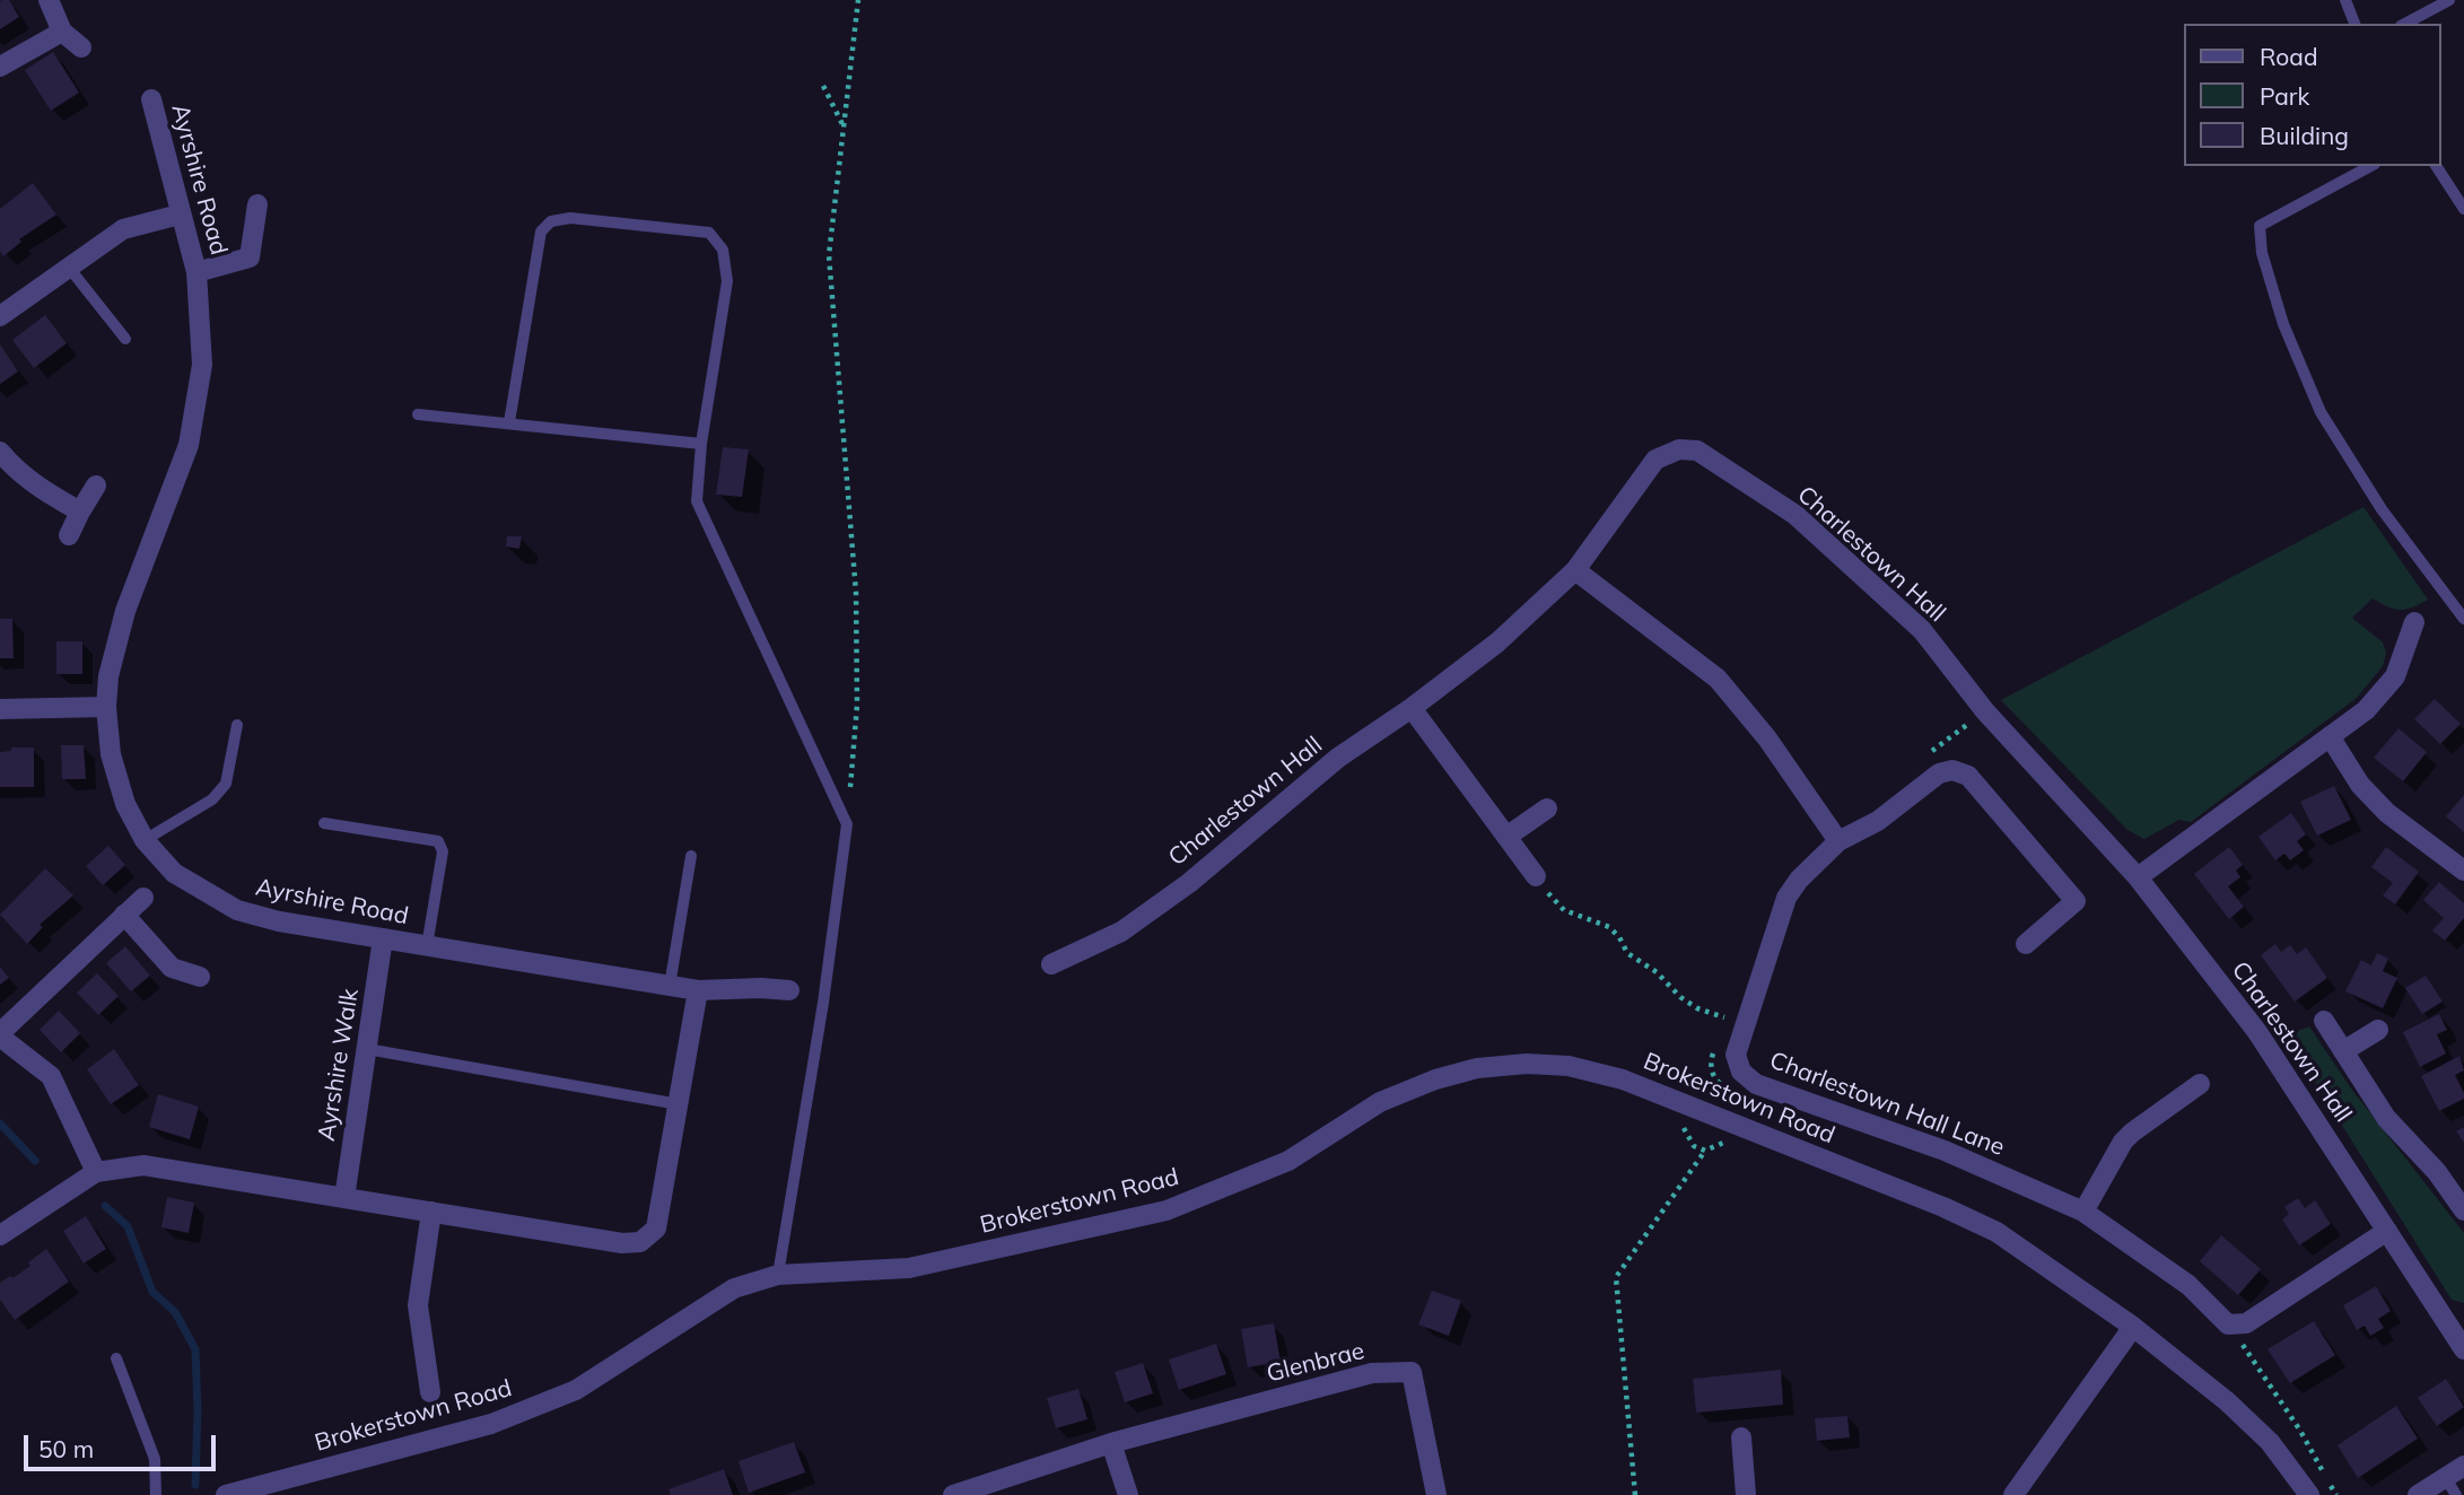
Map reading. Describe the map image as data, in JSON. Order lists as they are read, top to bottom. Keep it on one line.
{"streets":{"street":["Ayrshire Road","Charlestown Hall","Ayrshire Walk","Brokerstown Road","Charlestown Hall Lane","Glenbrae"]},"crossings":[["Ayrshire Road","Ayrshire Walk"]],"legend":["Road","Park","Building"],"scale_bar":"50 m"}
